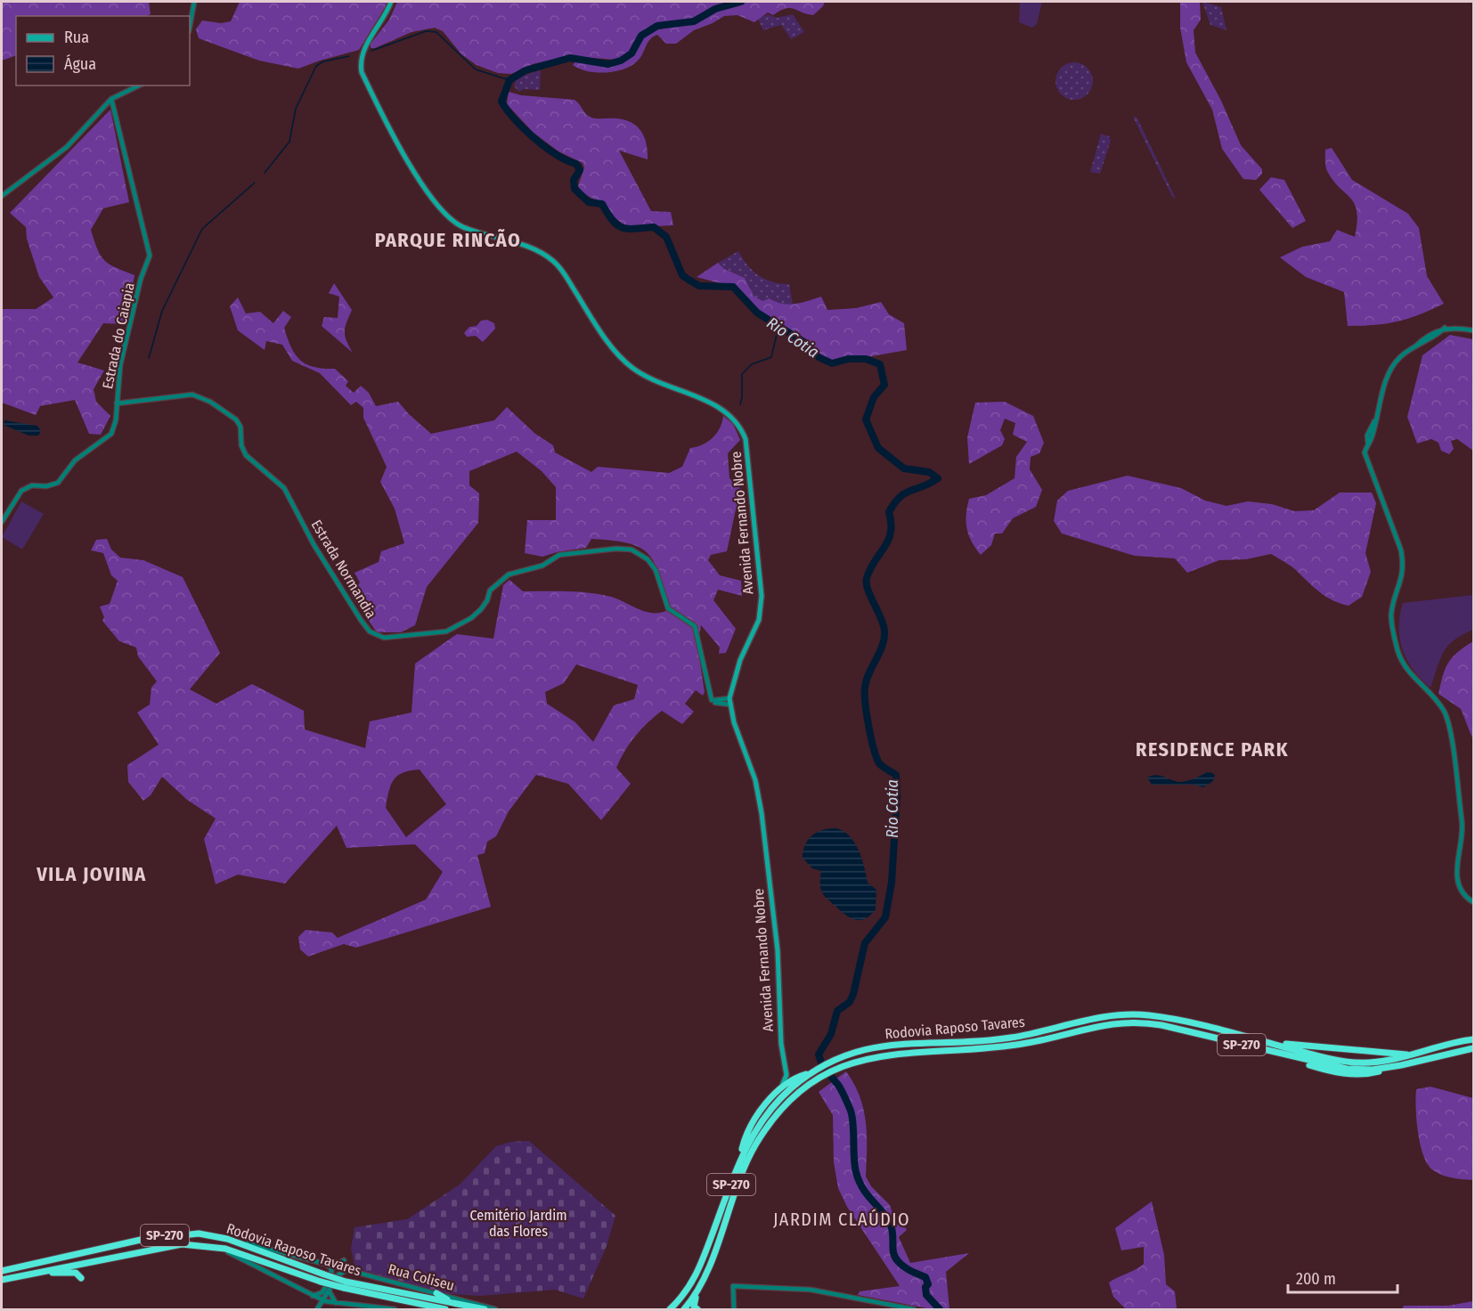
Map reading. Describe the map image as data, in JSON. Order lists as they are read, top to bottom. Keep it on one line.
{"streets":{"highway":["Rodovia Raposo Tavares","SP-270"],"main road":["Avenida Fernando Nobre"],"street":["Estrada do Caiapia","Estrada Normandia","Rua Coliseu"]},"crossings":[["Estrada do Caiapia","Estrada Normandia"],["Rodovia Raposo Tavares","Rua Coliseu"]],"districts":["PARQUE RINCÃO","RESIDENCE PARK","VILA JOVINA","JARDIM CLAÚDIO"],"water":["Rio Cotia"],"parks":["Cemitério Jardim das Flores"],"legend":["Rua","Água"],"scale_bar":"200 m"}
